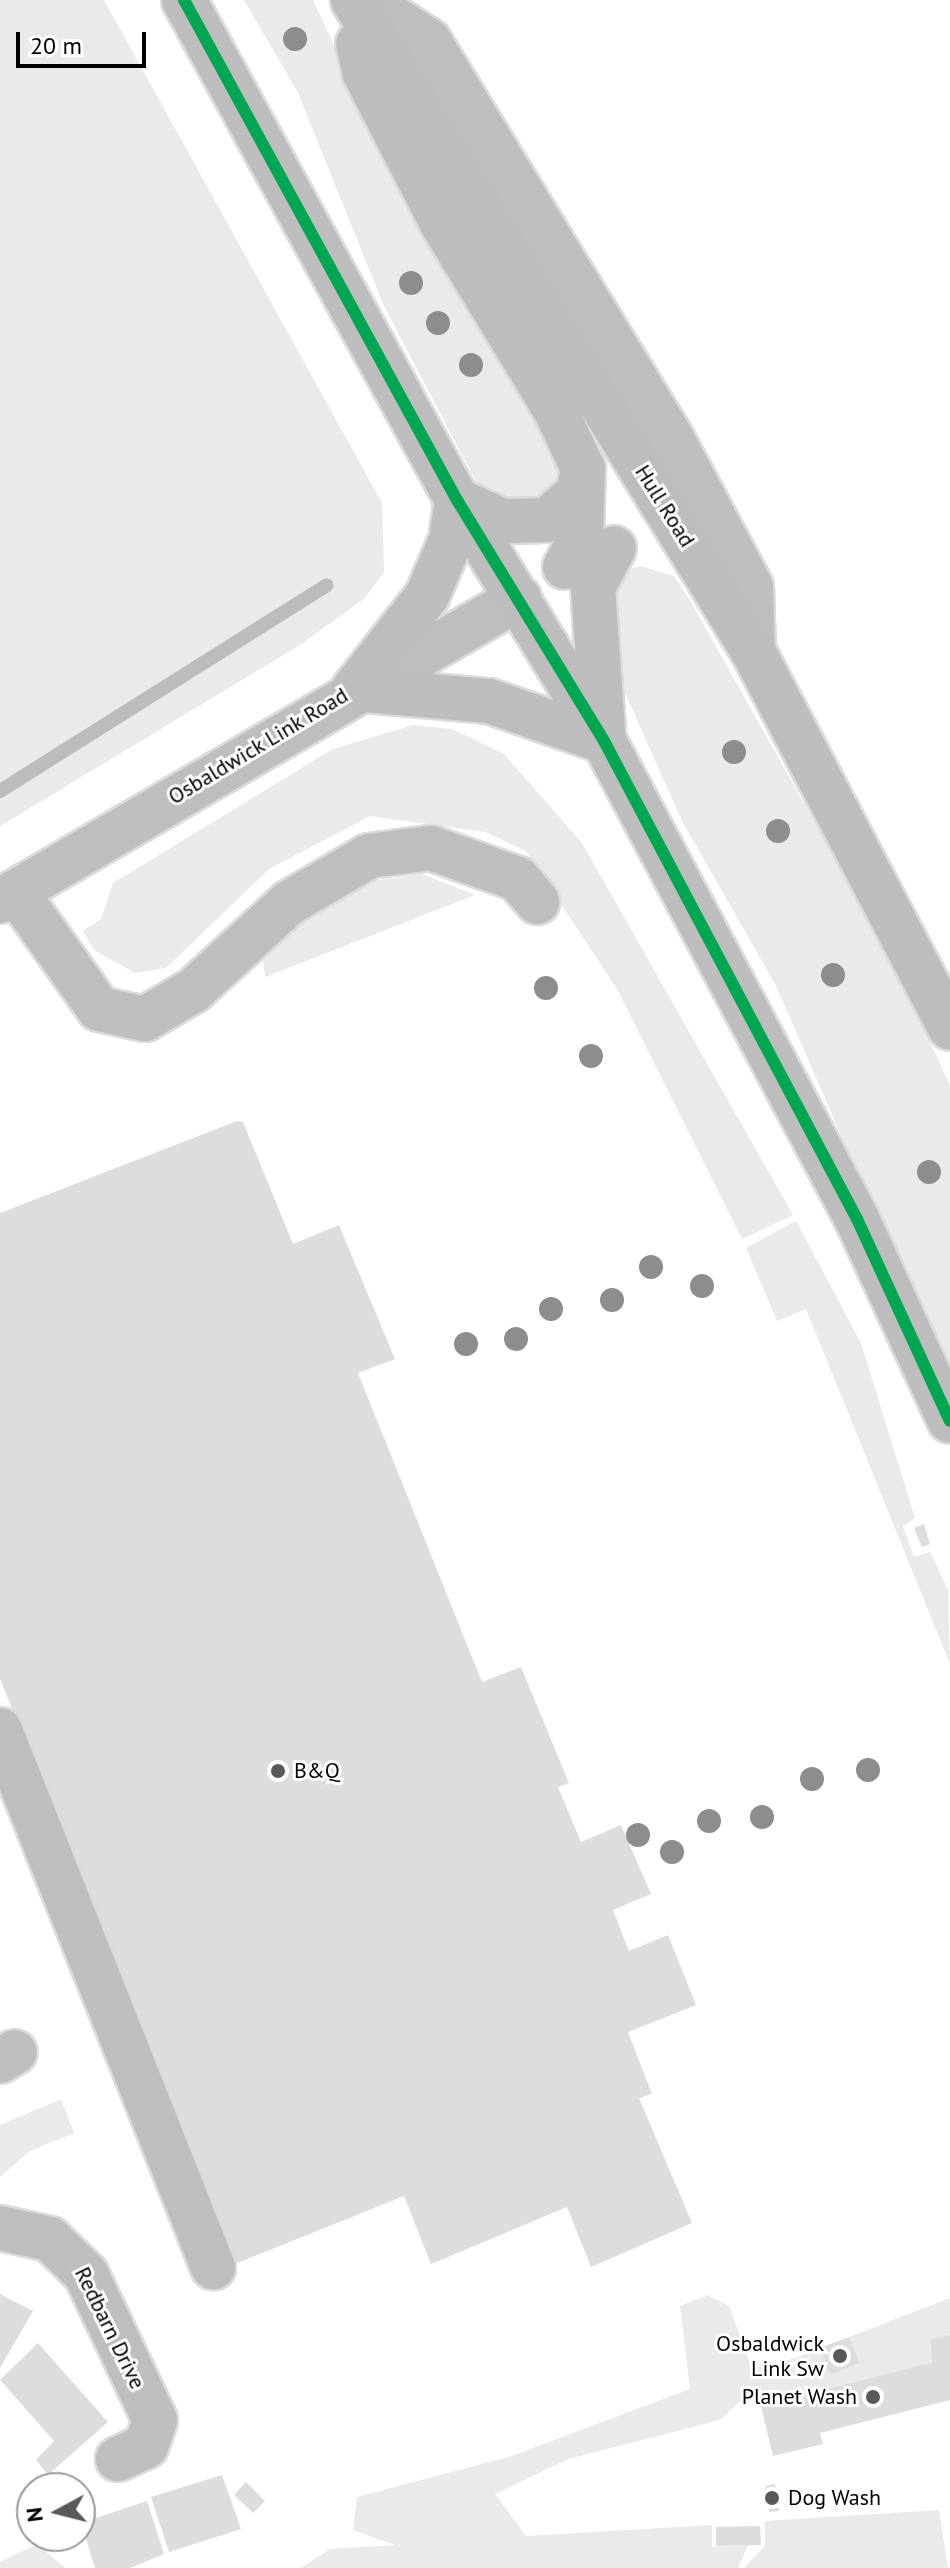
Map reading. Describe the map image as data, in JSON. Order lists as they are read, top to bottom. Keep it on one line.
{"streets":{"main road":["Hull Road"],"street":["Osbaldwick Link Road","Redbarn Drive"]},"places":["B&Q","Osbaldwick Link Sw","Planet Wash","Dog Wash"],"scale_bar":"20 m","north":"left"}
